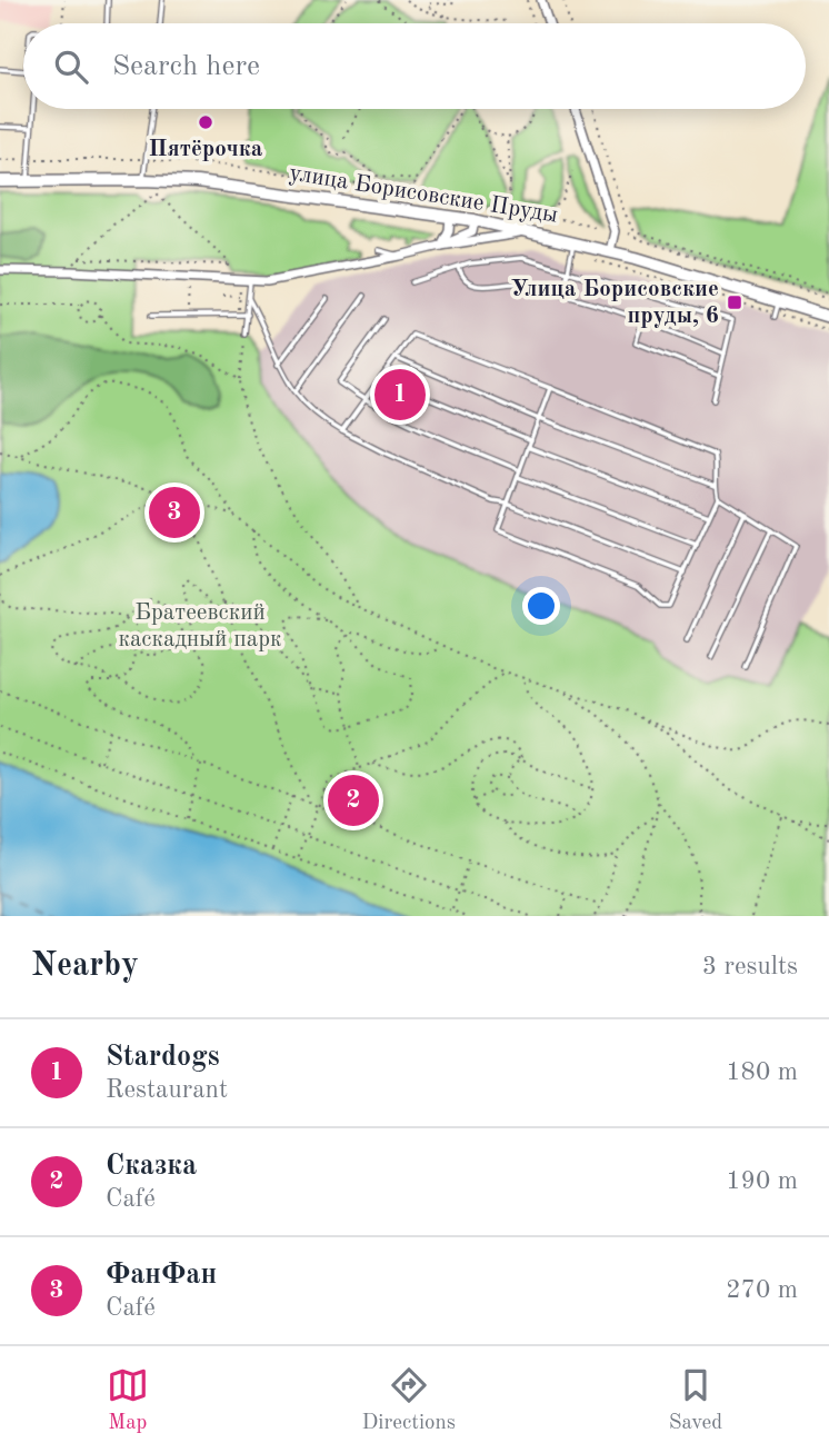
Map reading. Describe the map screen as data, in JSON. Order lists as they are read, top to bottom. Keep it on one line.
{"streets":{"main road":["улица Борисовские Пруды"]},"parks":["Братеевский каскадный парк"],"places":{"other":["Пятёрочка"],"transit":["Улица Борисовские пруды, 6"]},"page":{"search":"Search here","pins":["1","3","2"],"heading":["Nearby","3 results"],"list":[{"mark":"1","name":"Stardogs","note":"Restaurant","value":"180 m"},{"mark":"2","name":"Сказка","note":"Café","value":"190 m"},{"mark":"3","name":"ФанФан","note":"Café","value":"270 m"}],"nav":["Map","Directions","Saved"]}}
